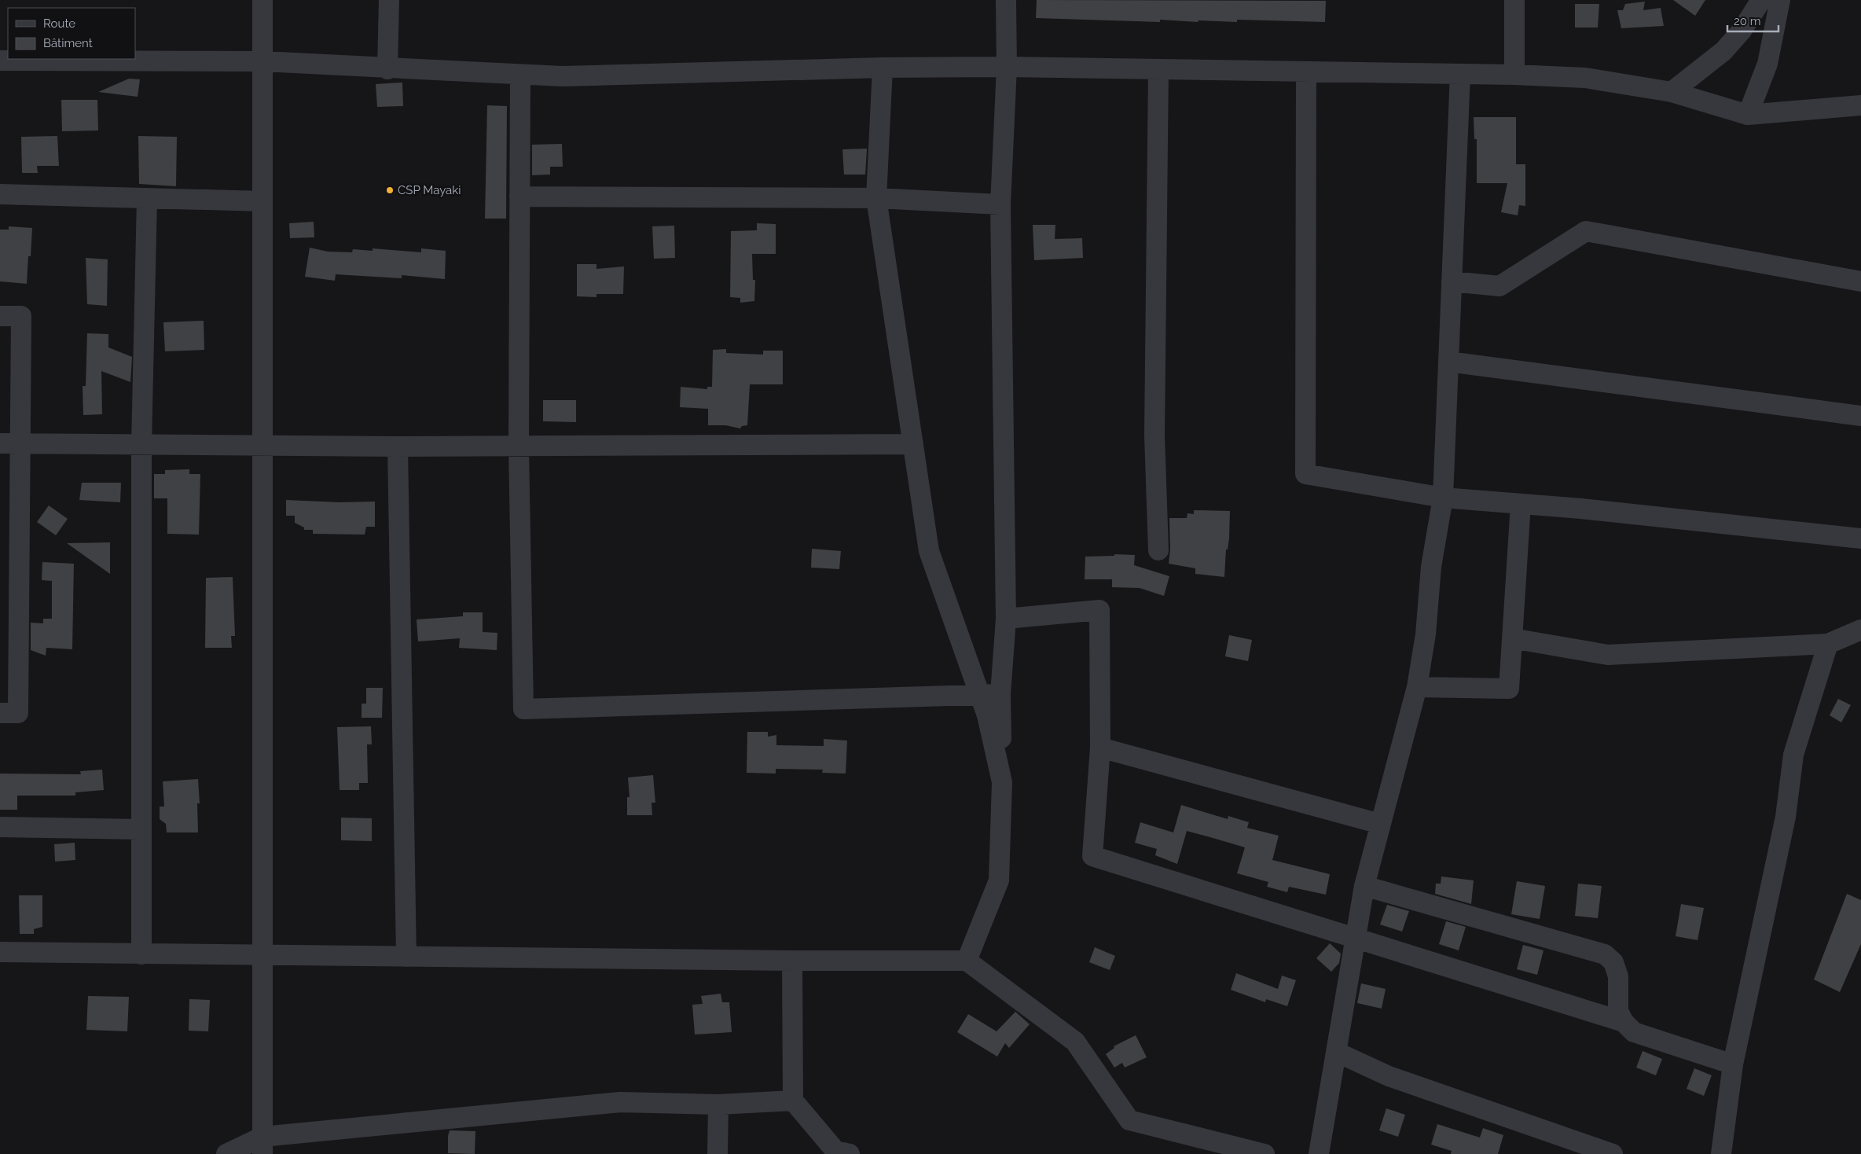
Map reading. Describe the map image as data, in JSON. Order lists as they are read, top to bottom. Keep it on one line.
{"places":["CSP Mayaki"],"legend":["Route","Bâtiment"],"scale_bar":"20 m"}
